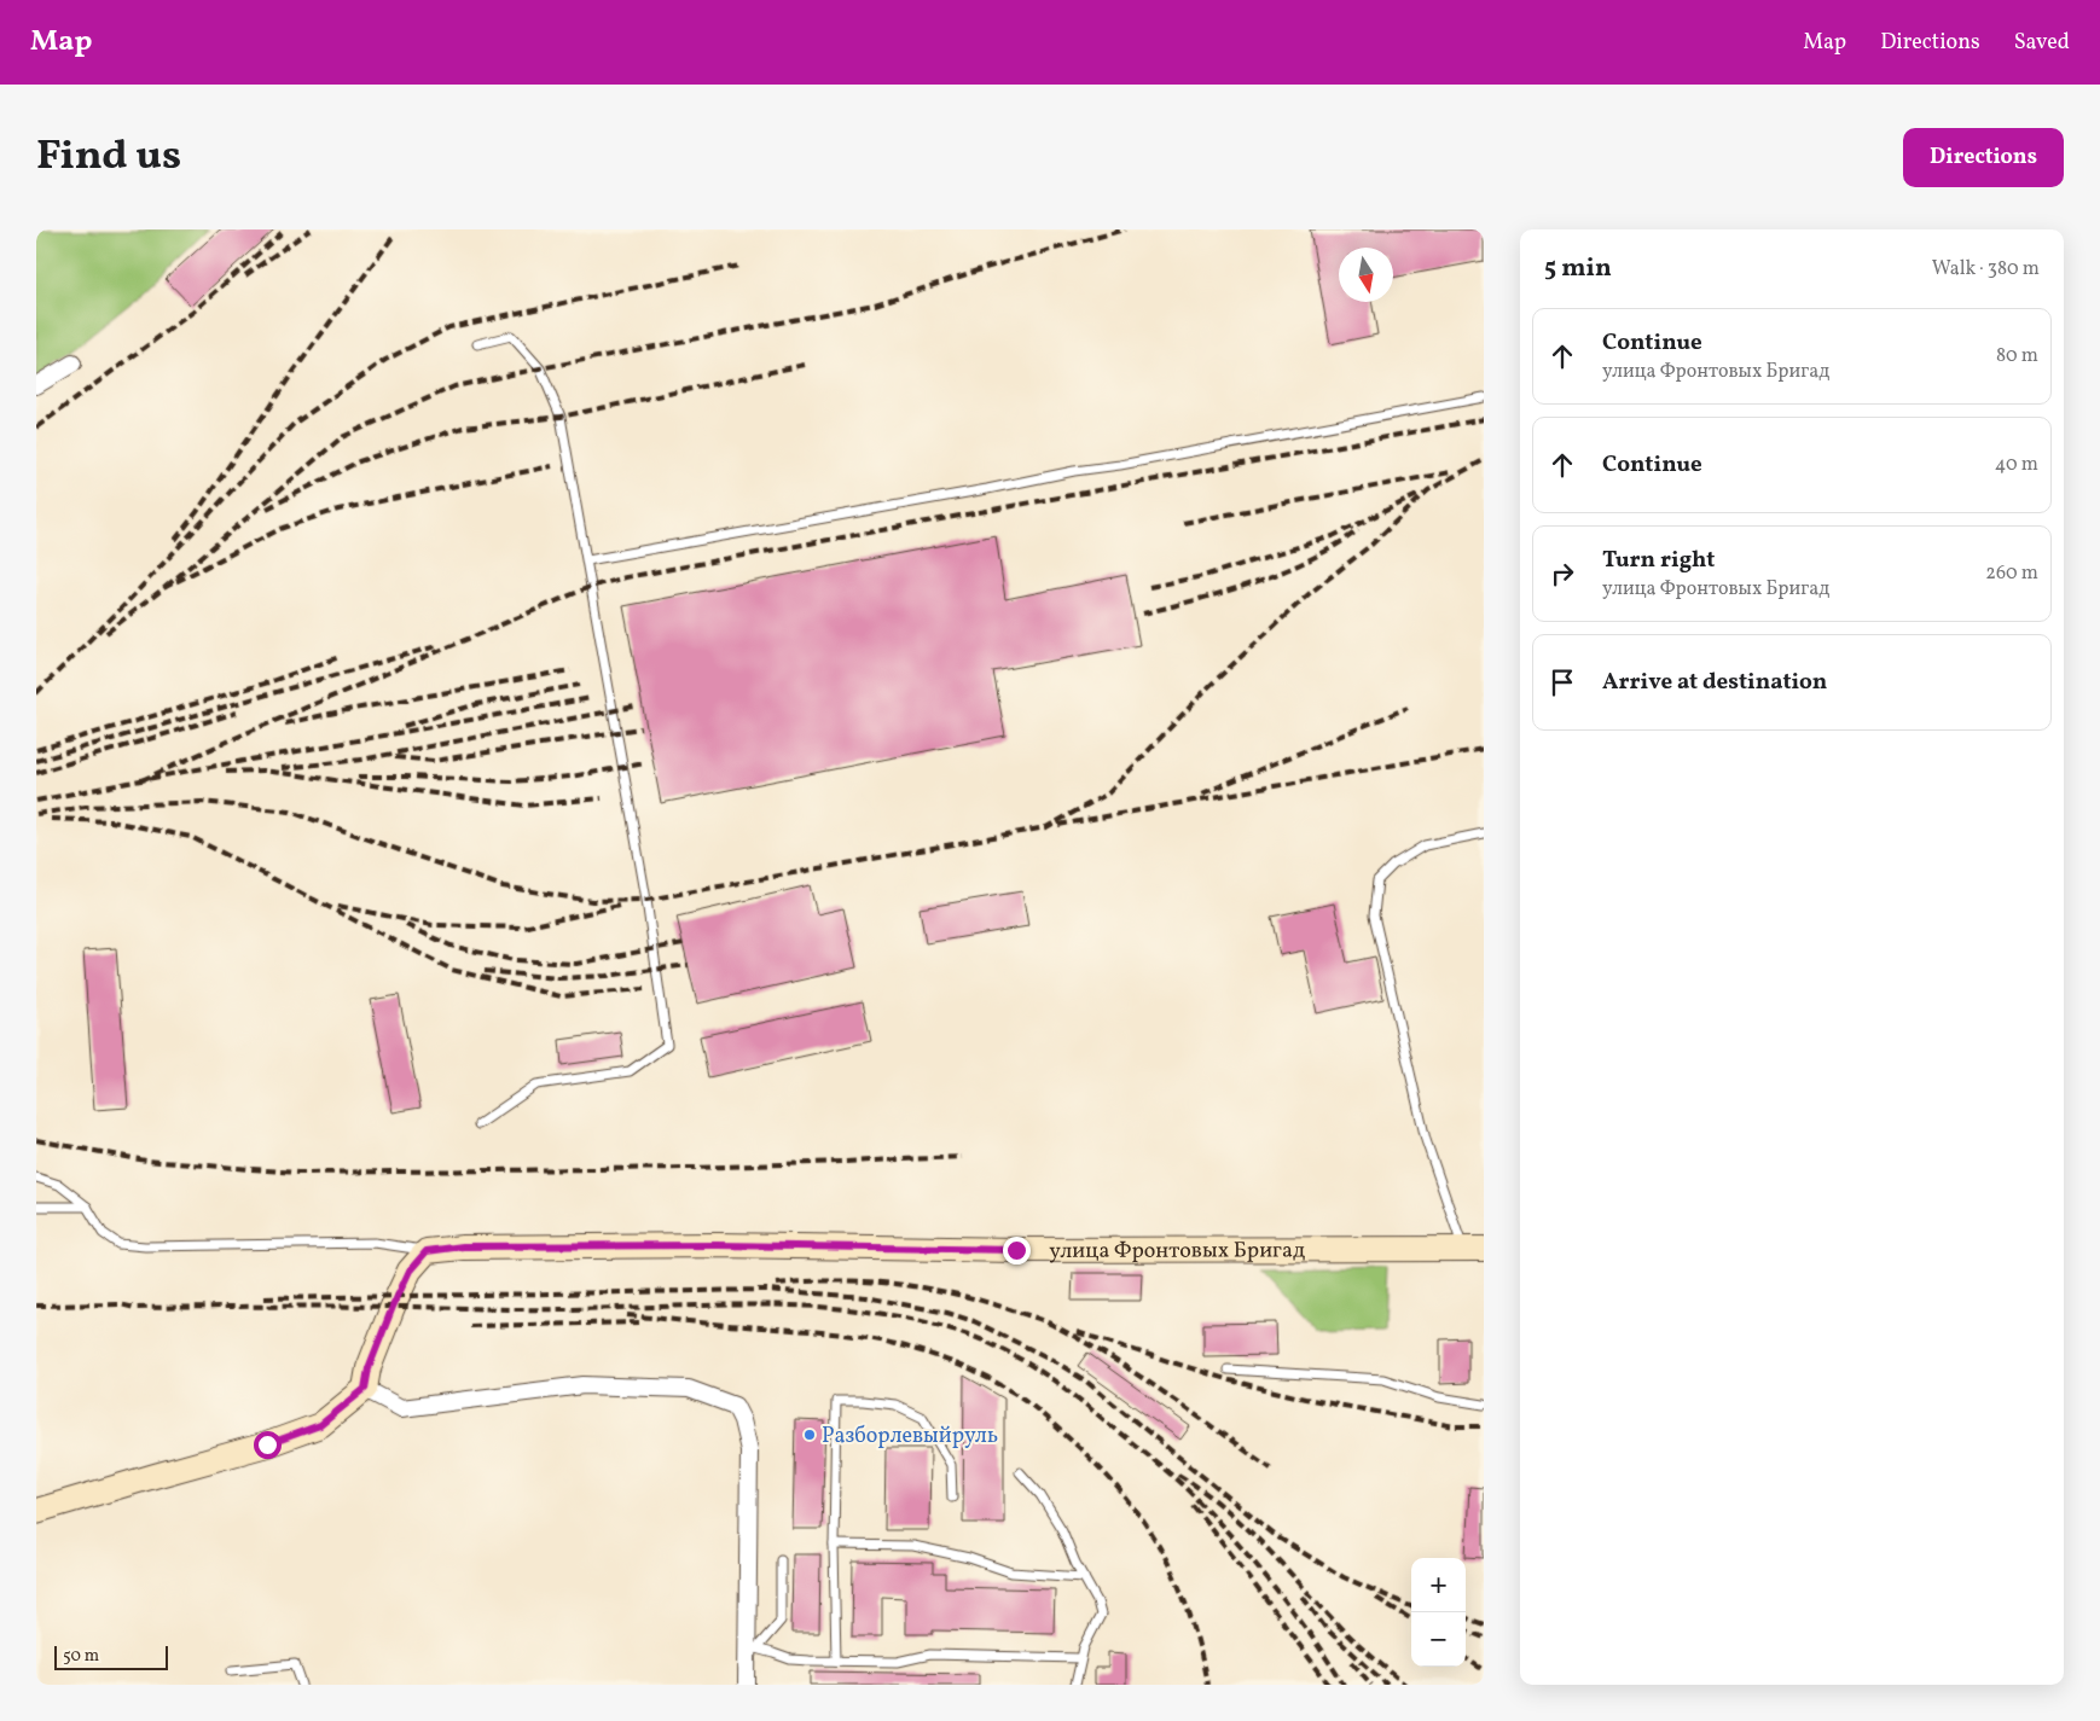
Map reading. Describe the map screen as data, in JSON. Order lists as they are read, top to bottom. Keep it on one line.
{"streets":{"main road":["улица Фронтовых Бригад"]},"places":["Разборлевыйруль"],"scale_bar":"50 m","north":"bottom","page":{"header":"Map","nav":["Map","Directions","Saved"],"title":"Find us","buttons":"Directions","heading":["5 min","Walk · 380 m"],"list":[["Continue","улица Фронтовых Бригад","80 m"],["Continue","40 m"],["Turn right","улица Фронтовых Бригад","260 m"],"Arrive at destination"],"map_buttons":["+","−"],"scale":"50 m"}}
